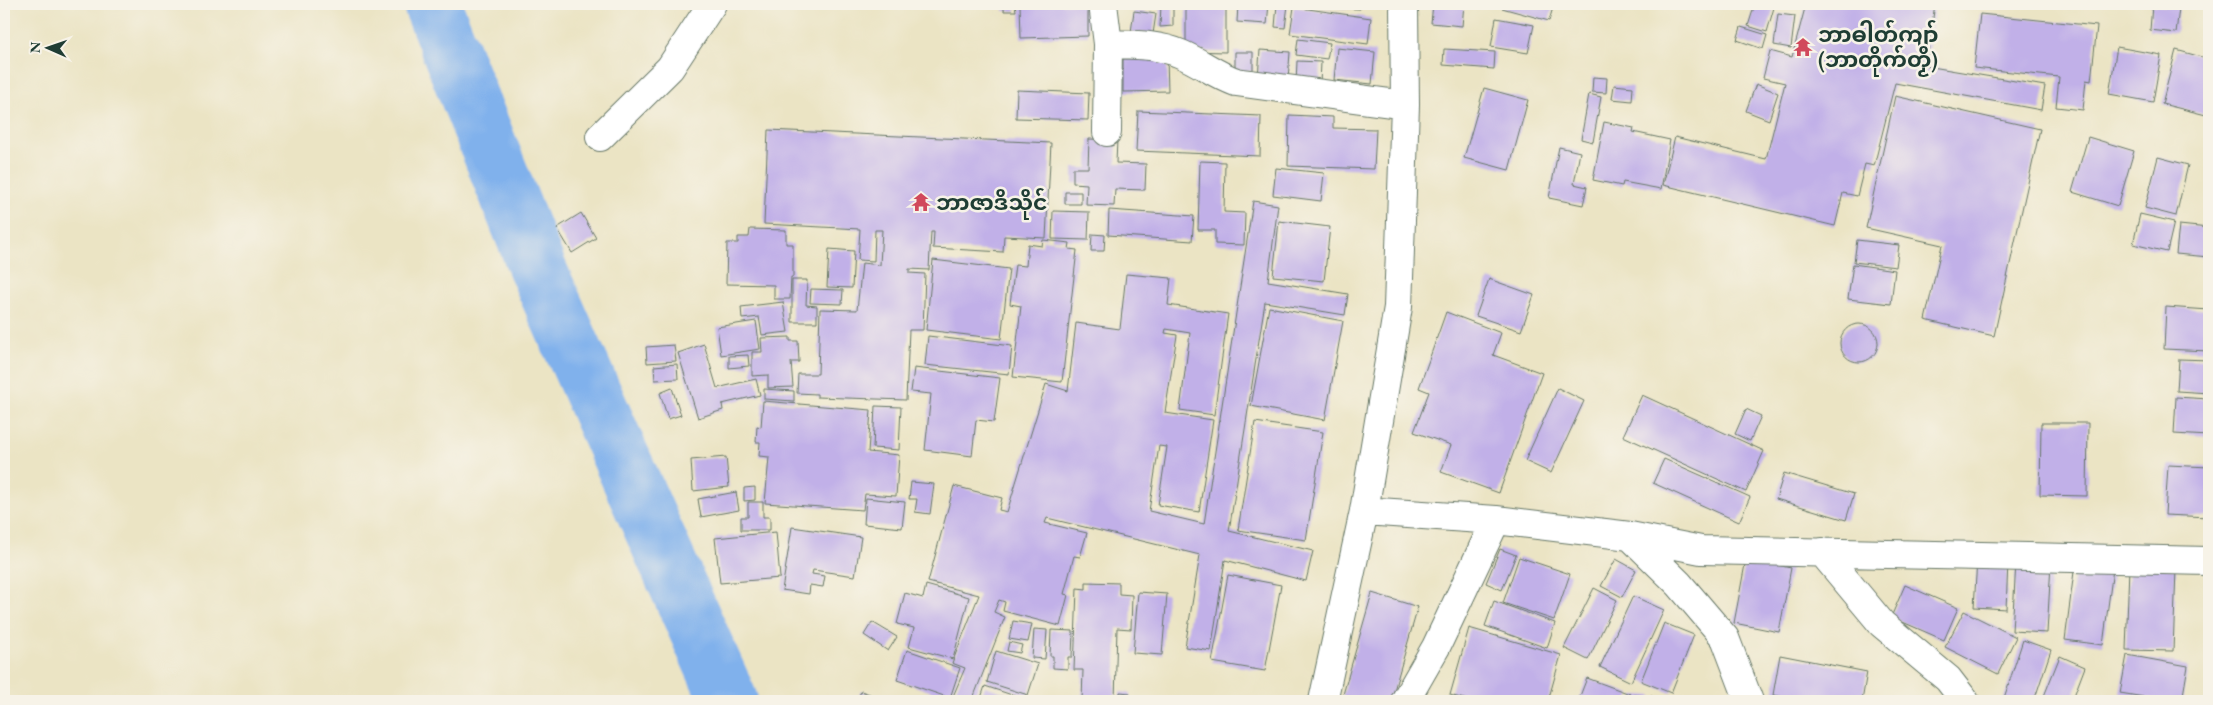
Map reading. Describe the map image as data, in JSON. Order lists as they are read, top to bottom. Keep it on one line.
{"places":{"temple":["ဘာဓါတ်ကျာ် (ဘာတိုက်တၟိ)","ဘာဇာဒိသိုင်"]},"north":"left"}
